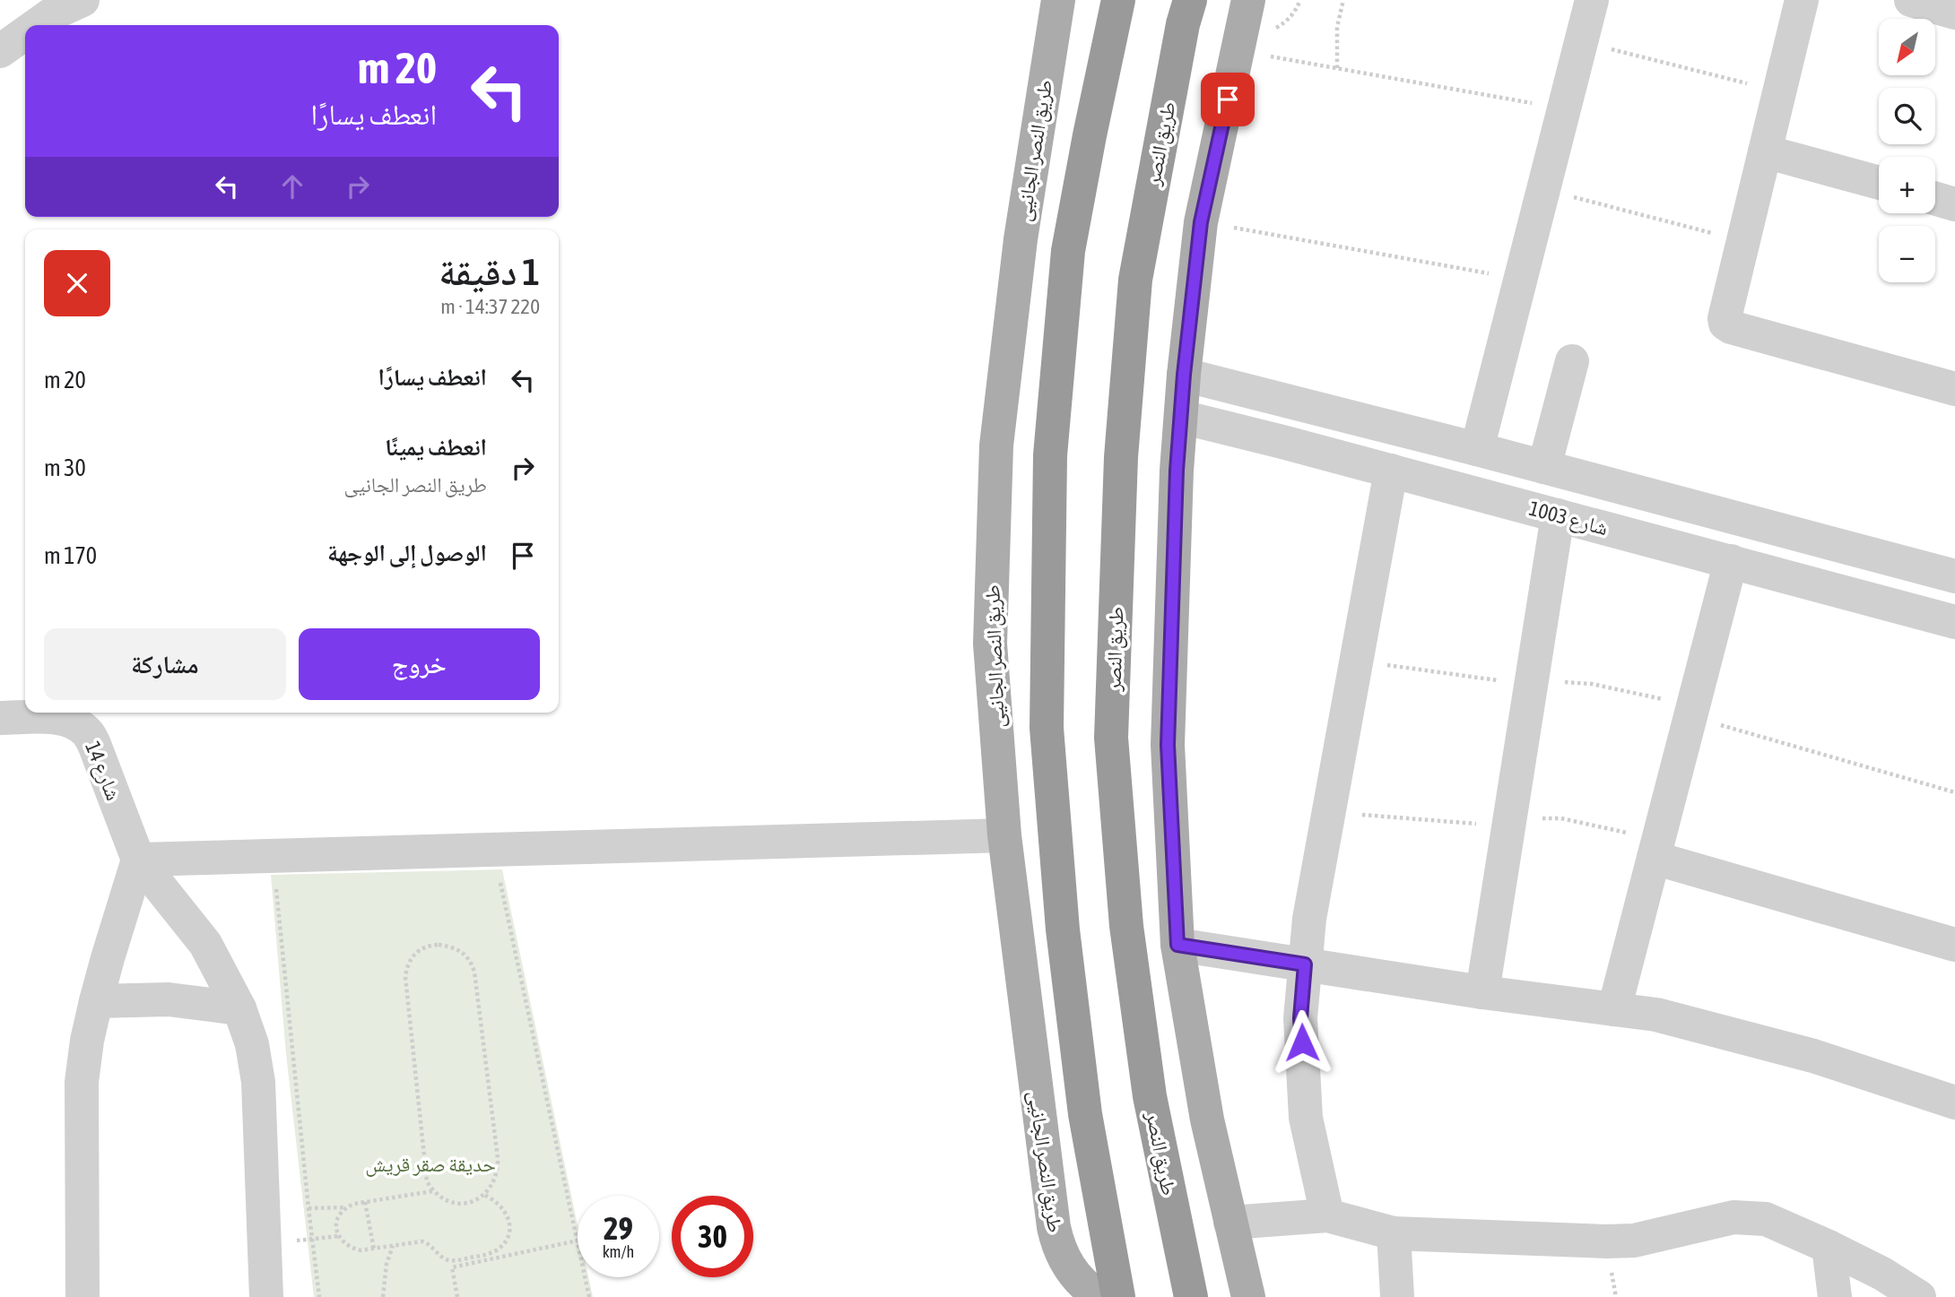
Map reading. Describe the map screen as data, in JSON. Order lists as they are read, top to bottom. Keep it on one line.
{"streets":{"highway":["طريق النصر"],"main road":["طريق النصر الجانيى"],"street":["شارع 1003","شارع 14"]},"parks":["حديقة صقر قريش"],"north":"bottom left","page":{"map_buttons":["+","−"],"turn":["20 m","انعطف يسارًا"],"heading":["1 دقيقة","220 m · 14:37"],"list":[{"name":"انعطف يسارًا","value":"20 m"},{"name":"انعطف يمينًا","note":"طريق النصر الجانيى","value":"30 m"},{"name":"الوصول إلى الوجهة","value":"170 m"}],"buttons":["خروج","مشاركة"],"speed":"29 km/h","limit":"30"}}
